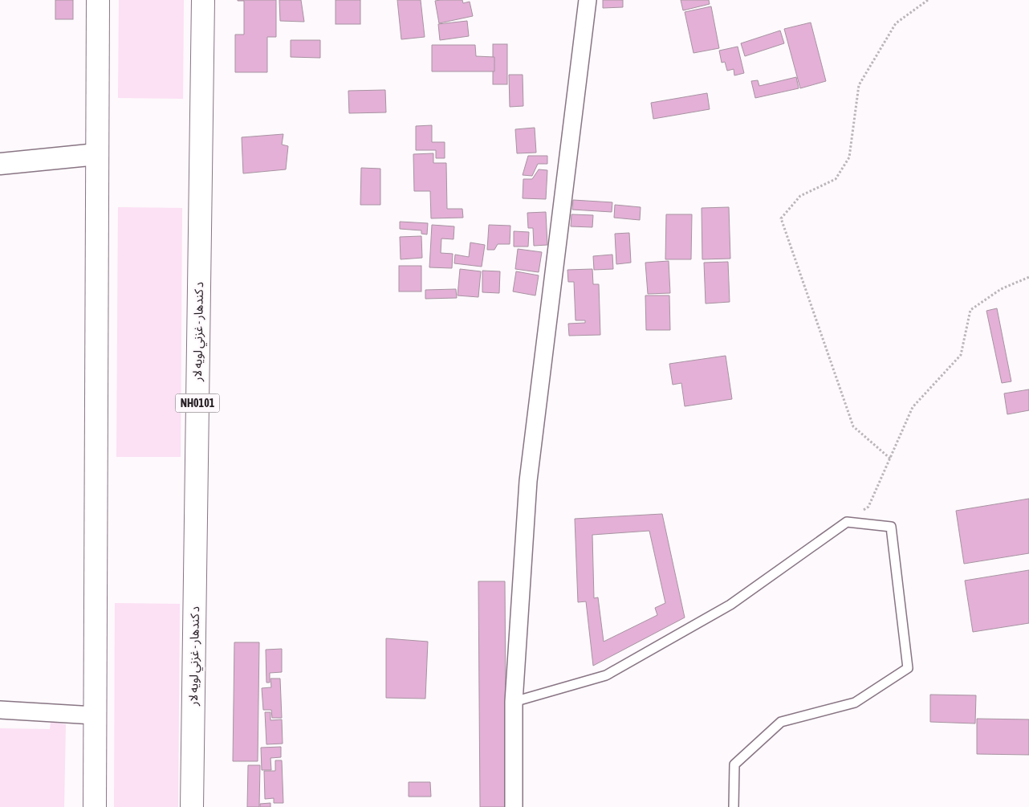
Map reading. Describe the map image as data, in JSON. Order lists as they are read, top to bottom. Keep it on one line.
{"streets":{"highway":["د کندهار - غزني لويه لار","NH0101"]}}
